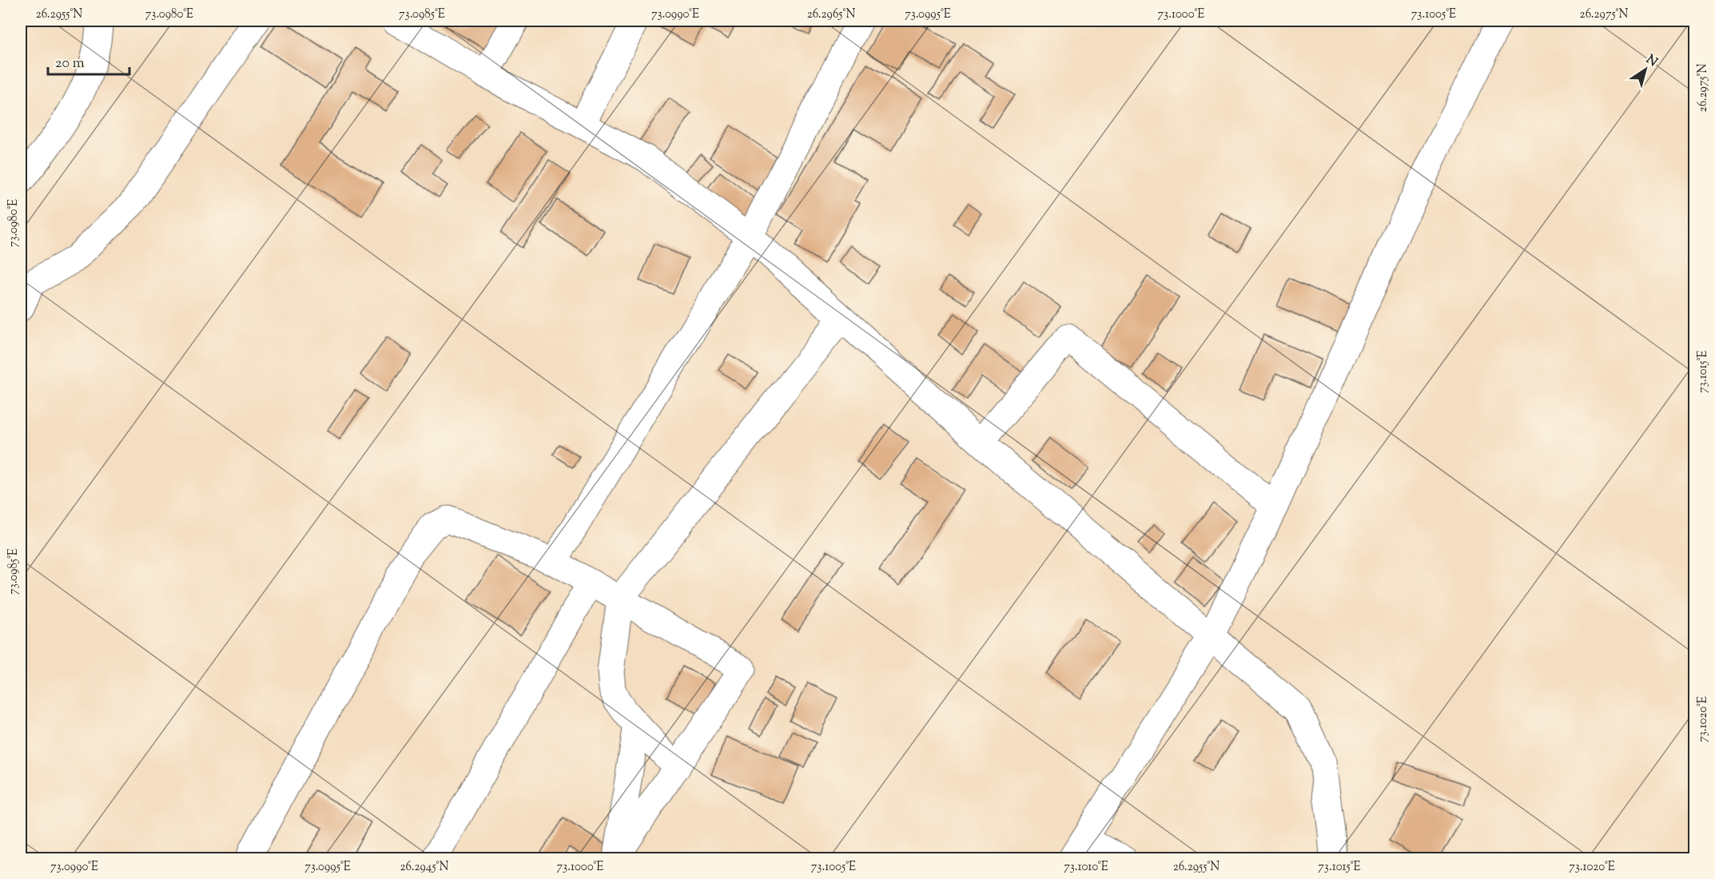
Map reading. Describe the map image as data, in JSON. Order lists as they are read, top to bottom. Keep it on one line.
{"scale_bar":"20 m","north":"top right","coordinates":["26.2955°N","73.0980°E","73.0985°E","73.0990°E","26.2965°N","73.0995°E","73.1000°E","73.1005°E","26.2975°N","73.1015°E","73.1020°E","26.2945°N","73.1010°E"]}
